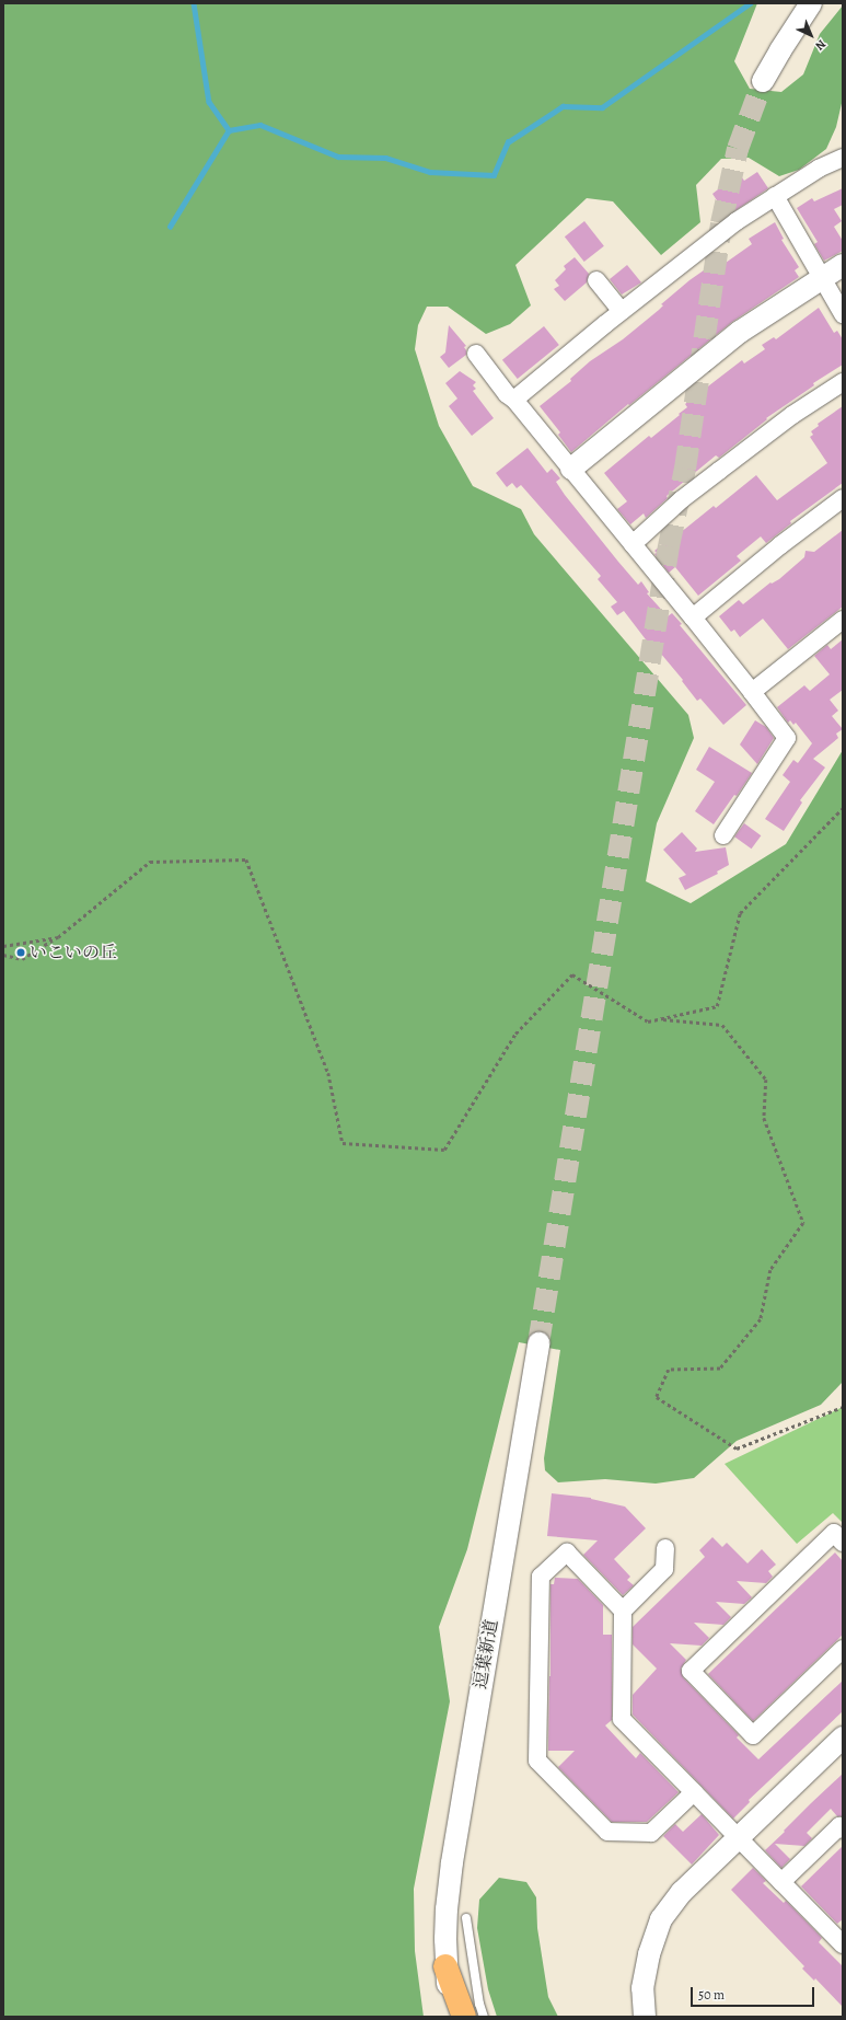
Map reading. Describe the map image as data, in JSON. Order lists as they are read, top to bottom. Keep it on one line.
{"streets":{"street":["逗葉新道"]},"places":["いこいの丘"],"scale_bar":"50 m","north":"bottom right"}
